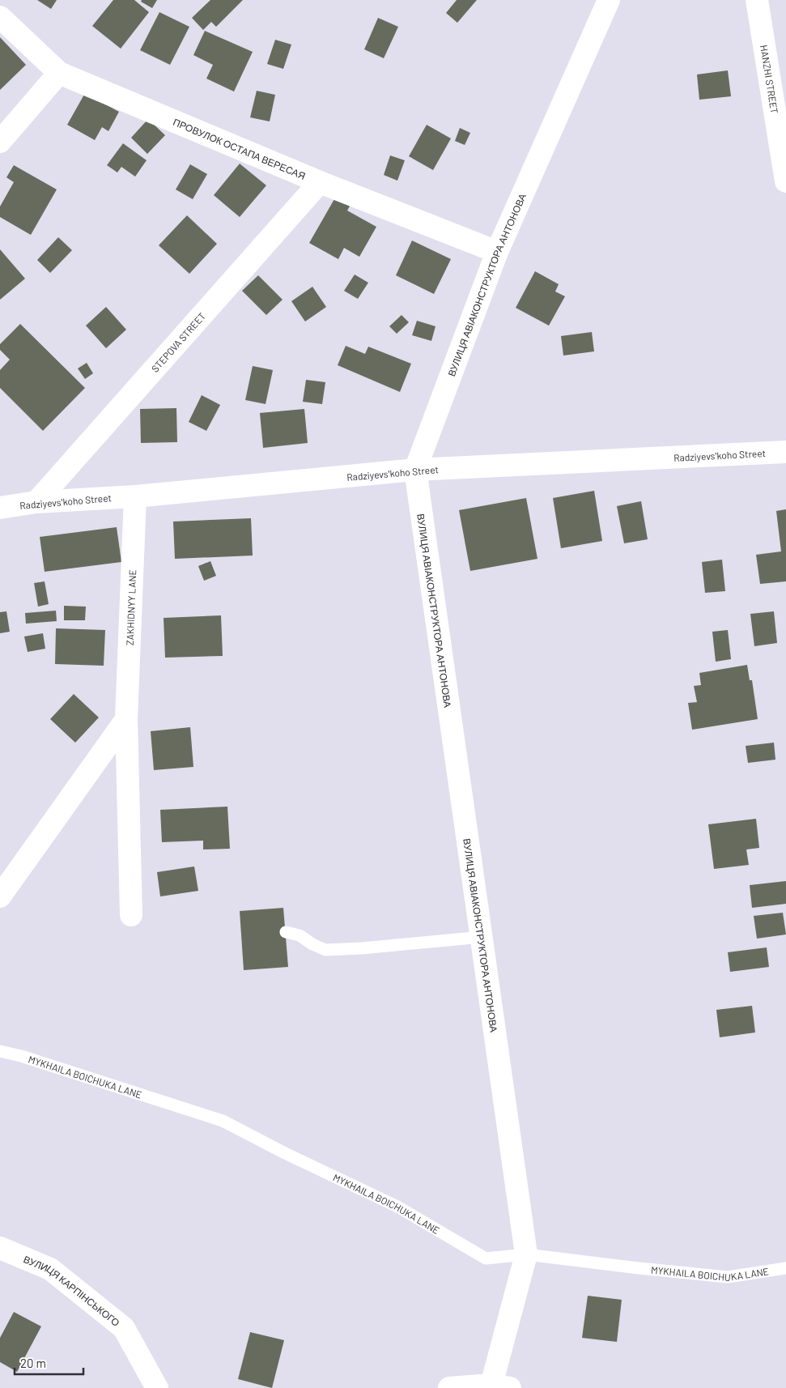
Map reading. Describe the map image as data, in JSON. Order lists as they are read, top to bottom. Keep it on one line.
{"streets":{"street":["HANZHI STREET","ПРОВУЛОК ОСТАПА ВЕРЕСАЯ","ВУЛИЦЯ АВІАКОНСТРУКТОРА АНТОНОВА","STEPOVA STREET","Radziyevsʹkoho Street","ZAKHIDNYY LANE","ВУЛИЦЯ КАРПІНСЬКОГО"],"lane":["MYKHAILA BOICHUKA LANE"]},"crossings":[["ПРОВУЛОК ОСТАПА ВЕРЕСАЯ","ВУЛИЦЯ АВІАКОНСТРУКТОРА АНТОНОВА"],["ПРОВУЛОК ОСТАПА ВЕРЕСАЯ","STEPOVA STREET"],["ВУЛИЦЯ АВІАКОНСТРУКТОРА АНТОНОВА","Radziyevsʹkoho Street"],["ВУЛИЦЯ АВІАКОНСТРУКТОРА АНТОНОВА","MYKHAILA BOICHUKA LANE"],["STEPOVA STREET","Radziyevsʹkoho Street"],["Radziyevsʹkoho Street","ZAKHIDNYY LANE"]],"scale_bar":"20 m"}
